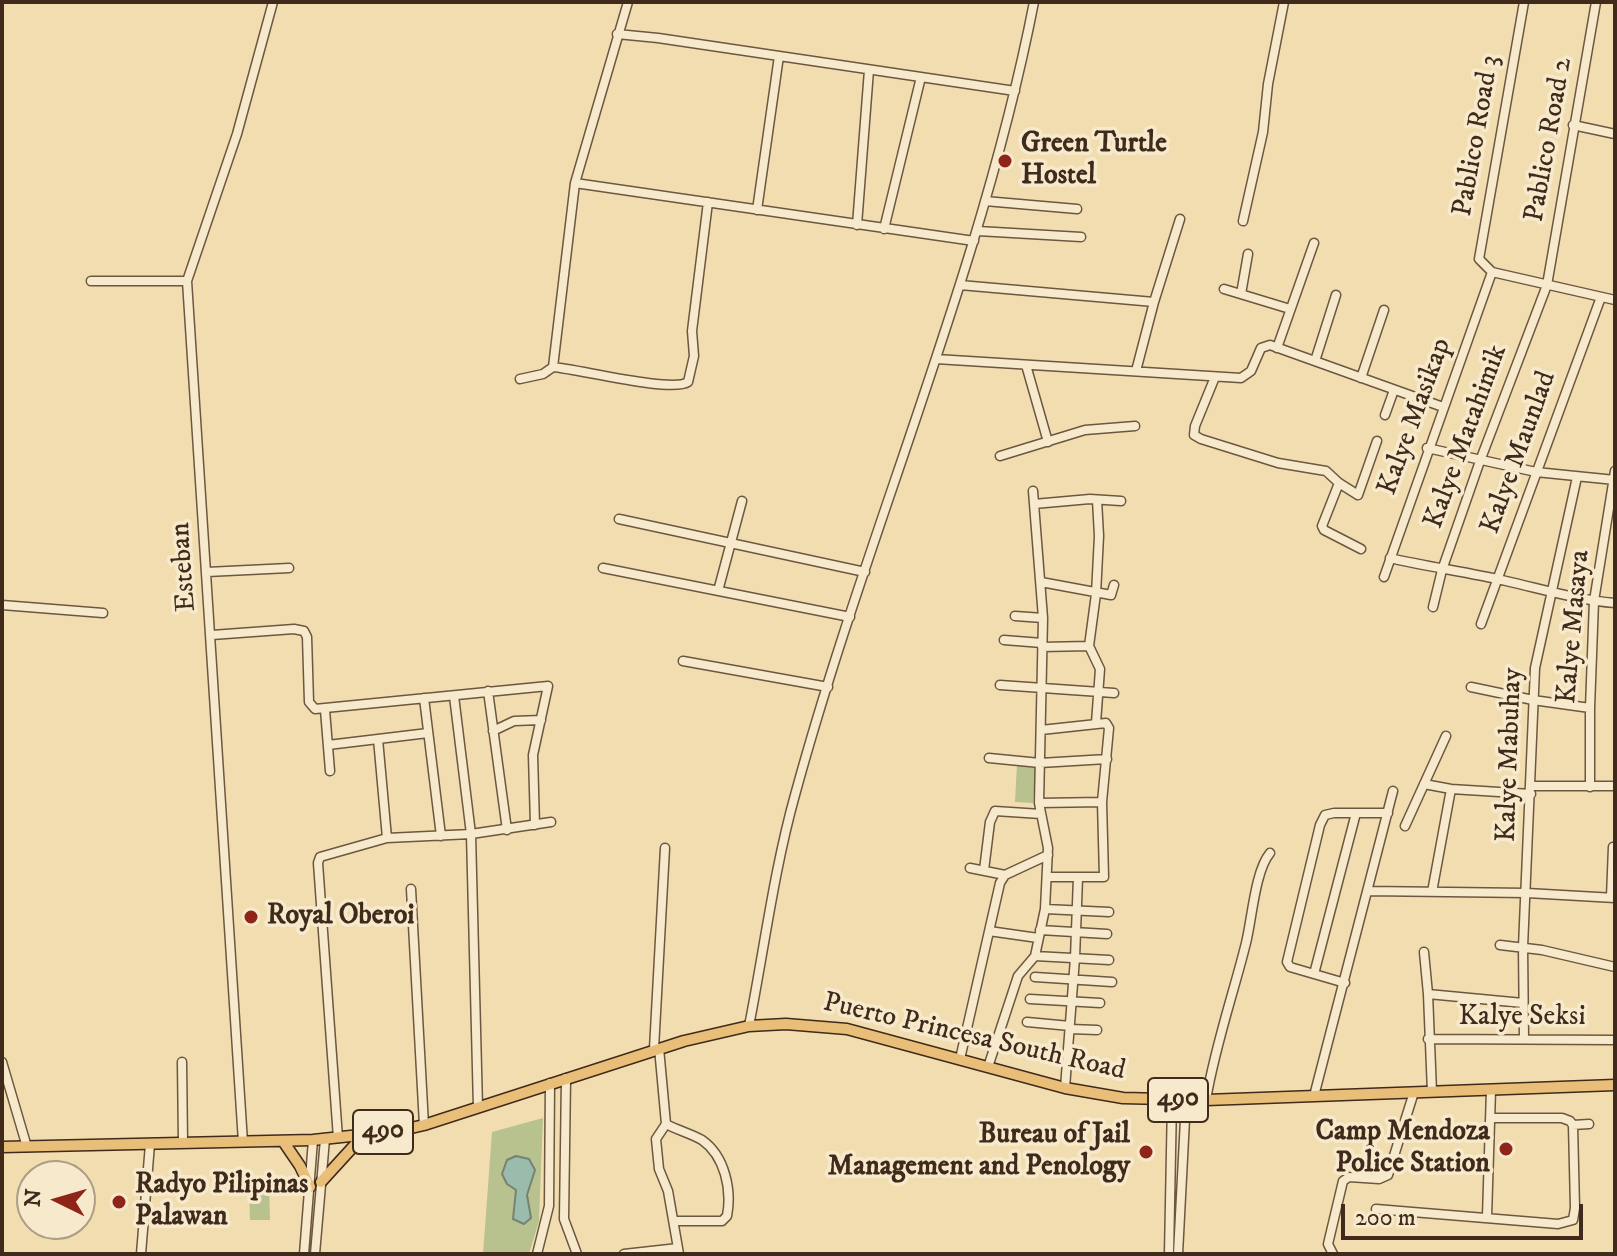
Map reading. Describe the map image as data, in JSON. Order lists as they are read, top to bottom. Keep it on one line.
{"streets":{"main road":["Puerto Princesa South Road","490"],"street":["Pablico Road 3","Pablico Road 2","Kalye Masikap","Kalye Matahimik","Kalye Maunlad","Esteban","Kalye Masaya","Kalye Mabuhay","Kalye Seksi"]},"crossings":[["Pablico Road 3","Kalye Masikap"],["Pablico Road 2","Kalye Matahimik"],["Esteban","Puerto Princesa South Road"],["Kalye Mabuhay","Kalye Seksi"]],"places":["Green Turtle Hostel","Royal Oberoi","Camp Mendoza Police Station","Bureau of Jail Management and Penology","Radyo Pilipinas Palawan"],"scale_bar":"200 m","north":"left"}
